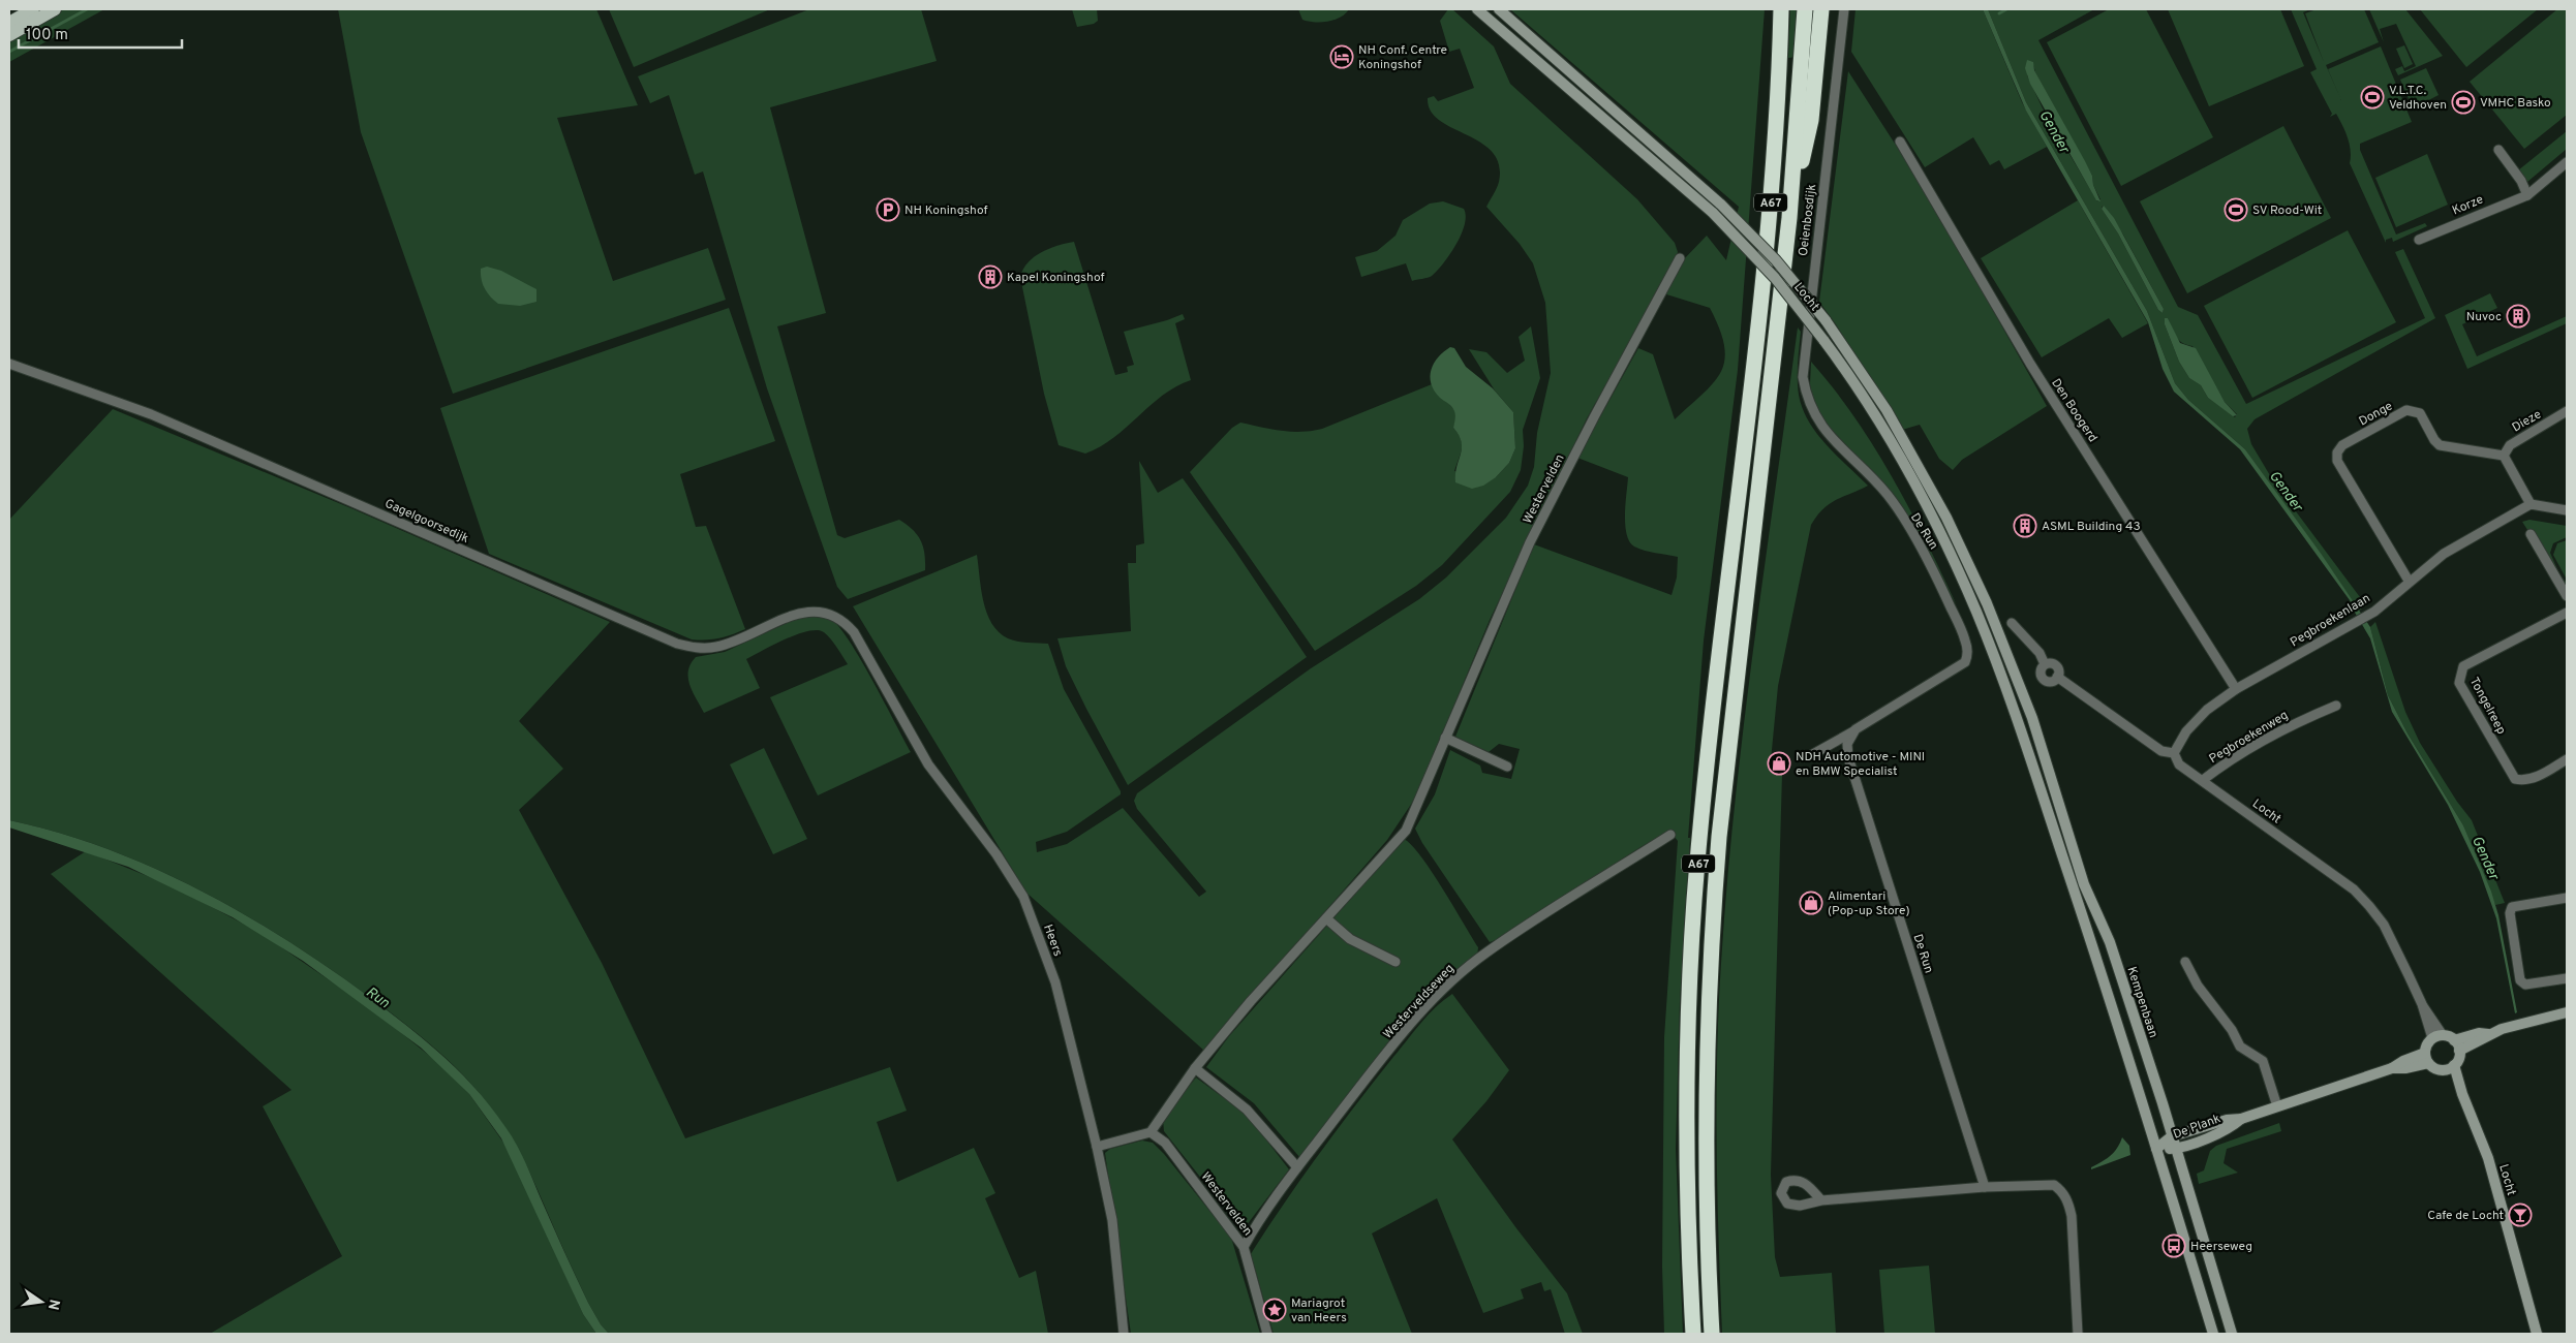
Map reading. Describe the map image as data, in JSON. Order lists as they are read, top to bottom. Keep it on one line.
{"streets":{"highway":["A67"],"main road":["Locht","Kempenbaan","De Plank"],"street":["Korze","Oeienbosdijk","Den Boogerd","Donge","Dieze","Westervelden","Gagelgoorsedijk","De Run","Pegbroekenlaan","Tongelreep","Pegbroekenweg","Heers","Westerveldseweg"]},"crossings":[["Oeienbosdijk","De Run"],["Locht","Pegbroekenlaan"],["Locht","Pegbroekenweg"],["Locht","Kempenbaan"],["Locht","De Plank"],["Den Boogerd","Pegbroekenlaan"],["Donge","Dieze"],["Donge","Pegbroekenlaan"],["Westervelden","Westerveldseweg"],["Gagelgoorsedijk","Heers"],["Kempenbaan","De Plank"]],"water":["Gender","Run"],"places":{"hotel":["NH Conf. Centre Koningshof"],"sports":["V.L.T.C. Veldhoven","VMHC Basko","SV Rood-Wit"],"parking":["NH Koningshof"],"building":["Kapel Koningshof","Nuvoc","ASML Building 43"],"shop":["NDH Automotive - MINI en BMW Specialist","Alimentari (Pop-up Store)"],"bar":["Cafe de Locht"],"bus stop":["Heerseweg"],"place":["Mariagrot van Heers"]},"scale_bar":"100 m","north":"right"}
